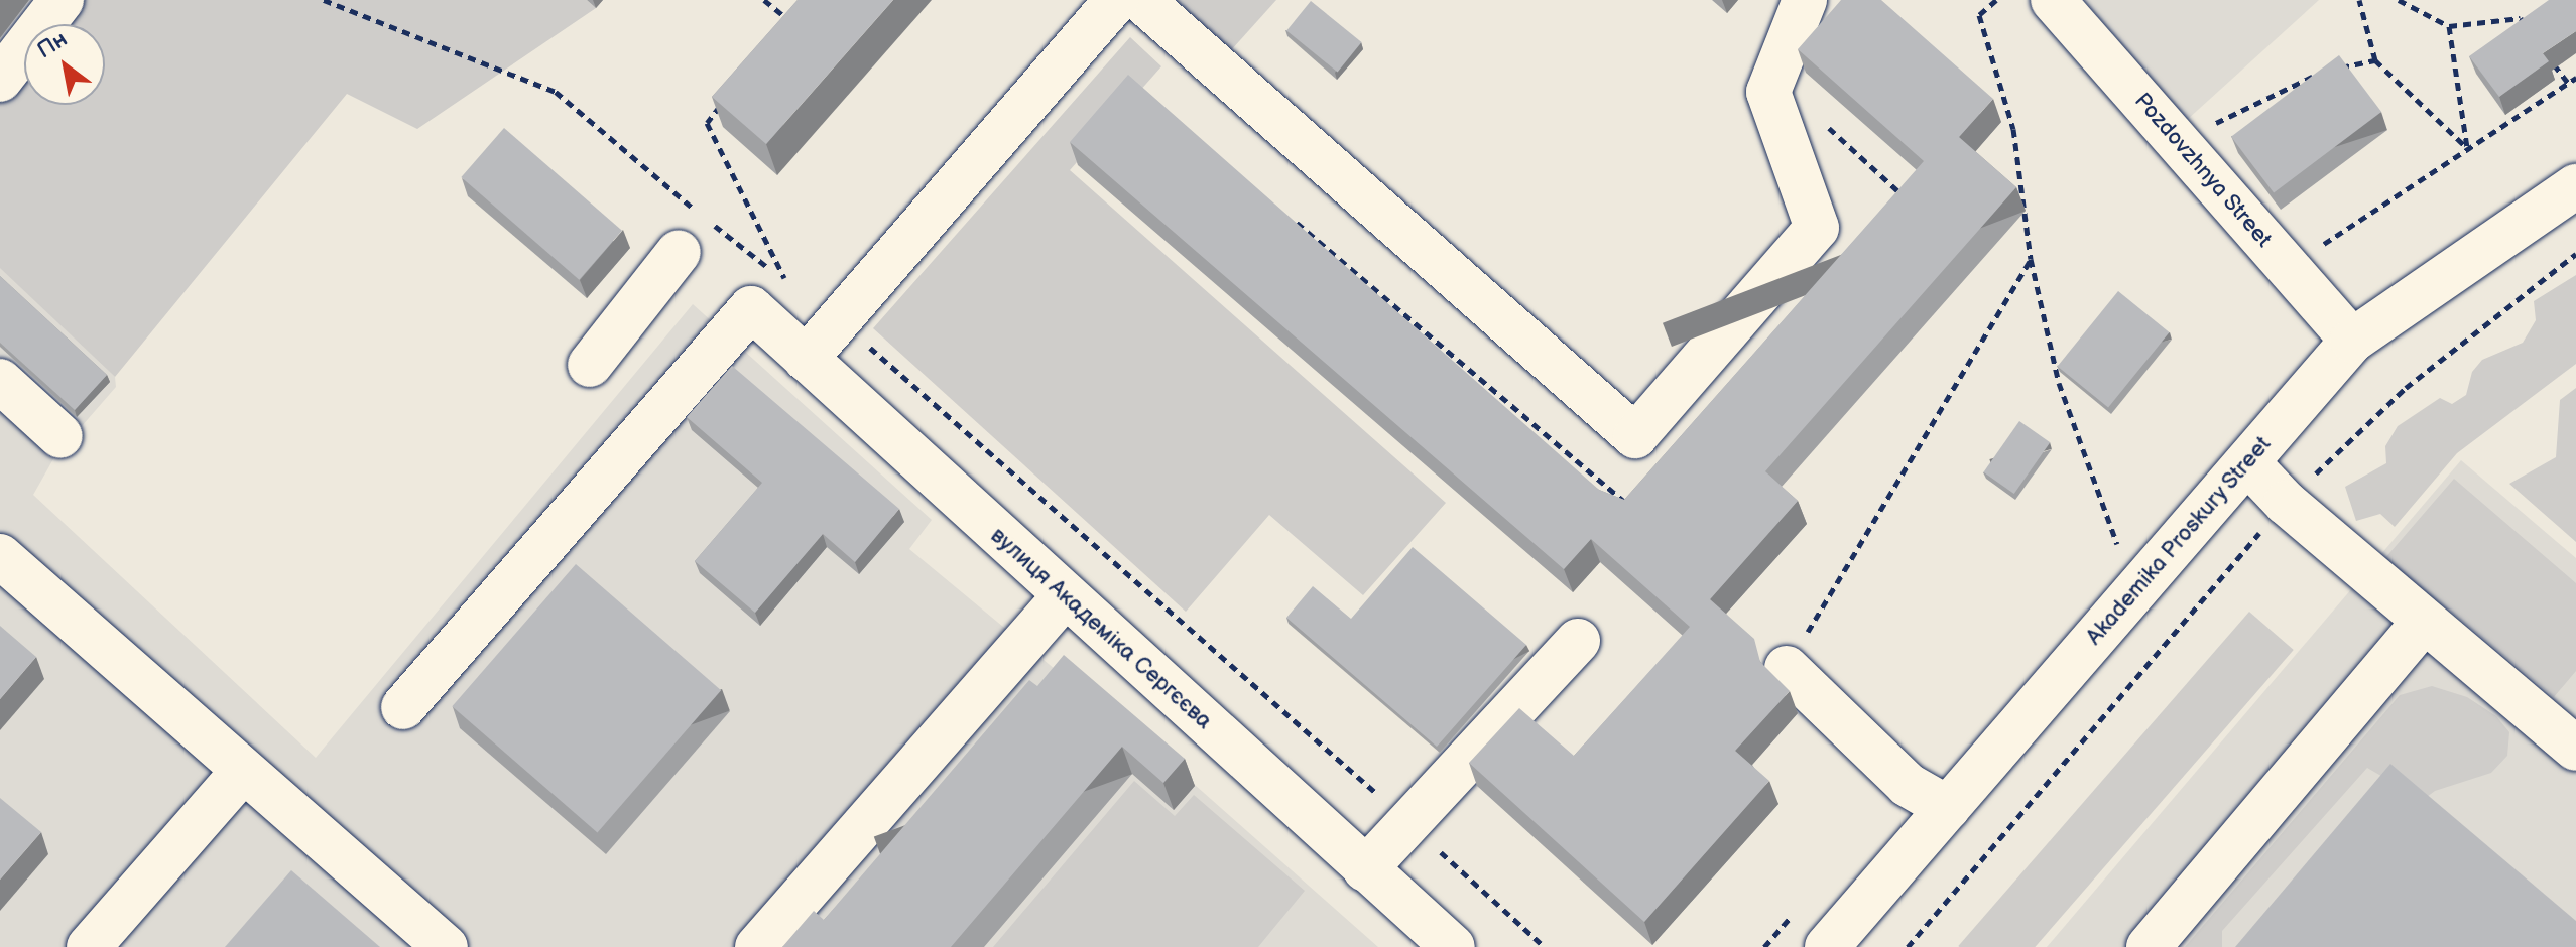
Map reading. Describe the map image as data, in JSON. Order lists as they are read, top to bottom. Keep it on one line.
{"streets":{"street":["Pozdovzhnya Street","Akademika Proskury Street","вулиця Академіка Сергєєва"]},"crossings":[["Pozdovzhnya Street","Akademika Proskury Street"]],"north":"top left"}
